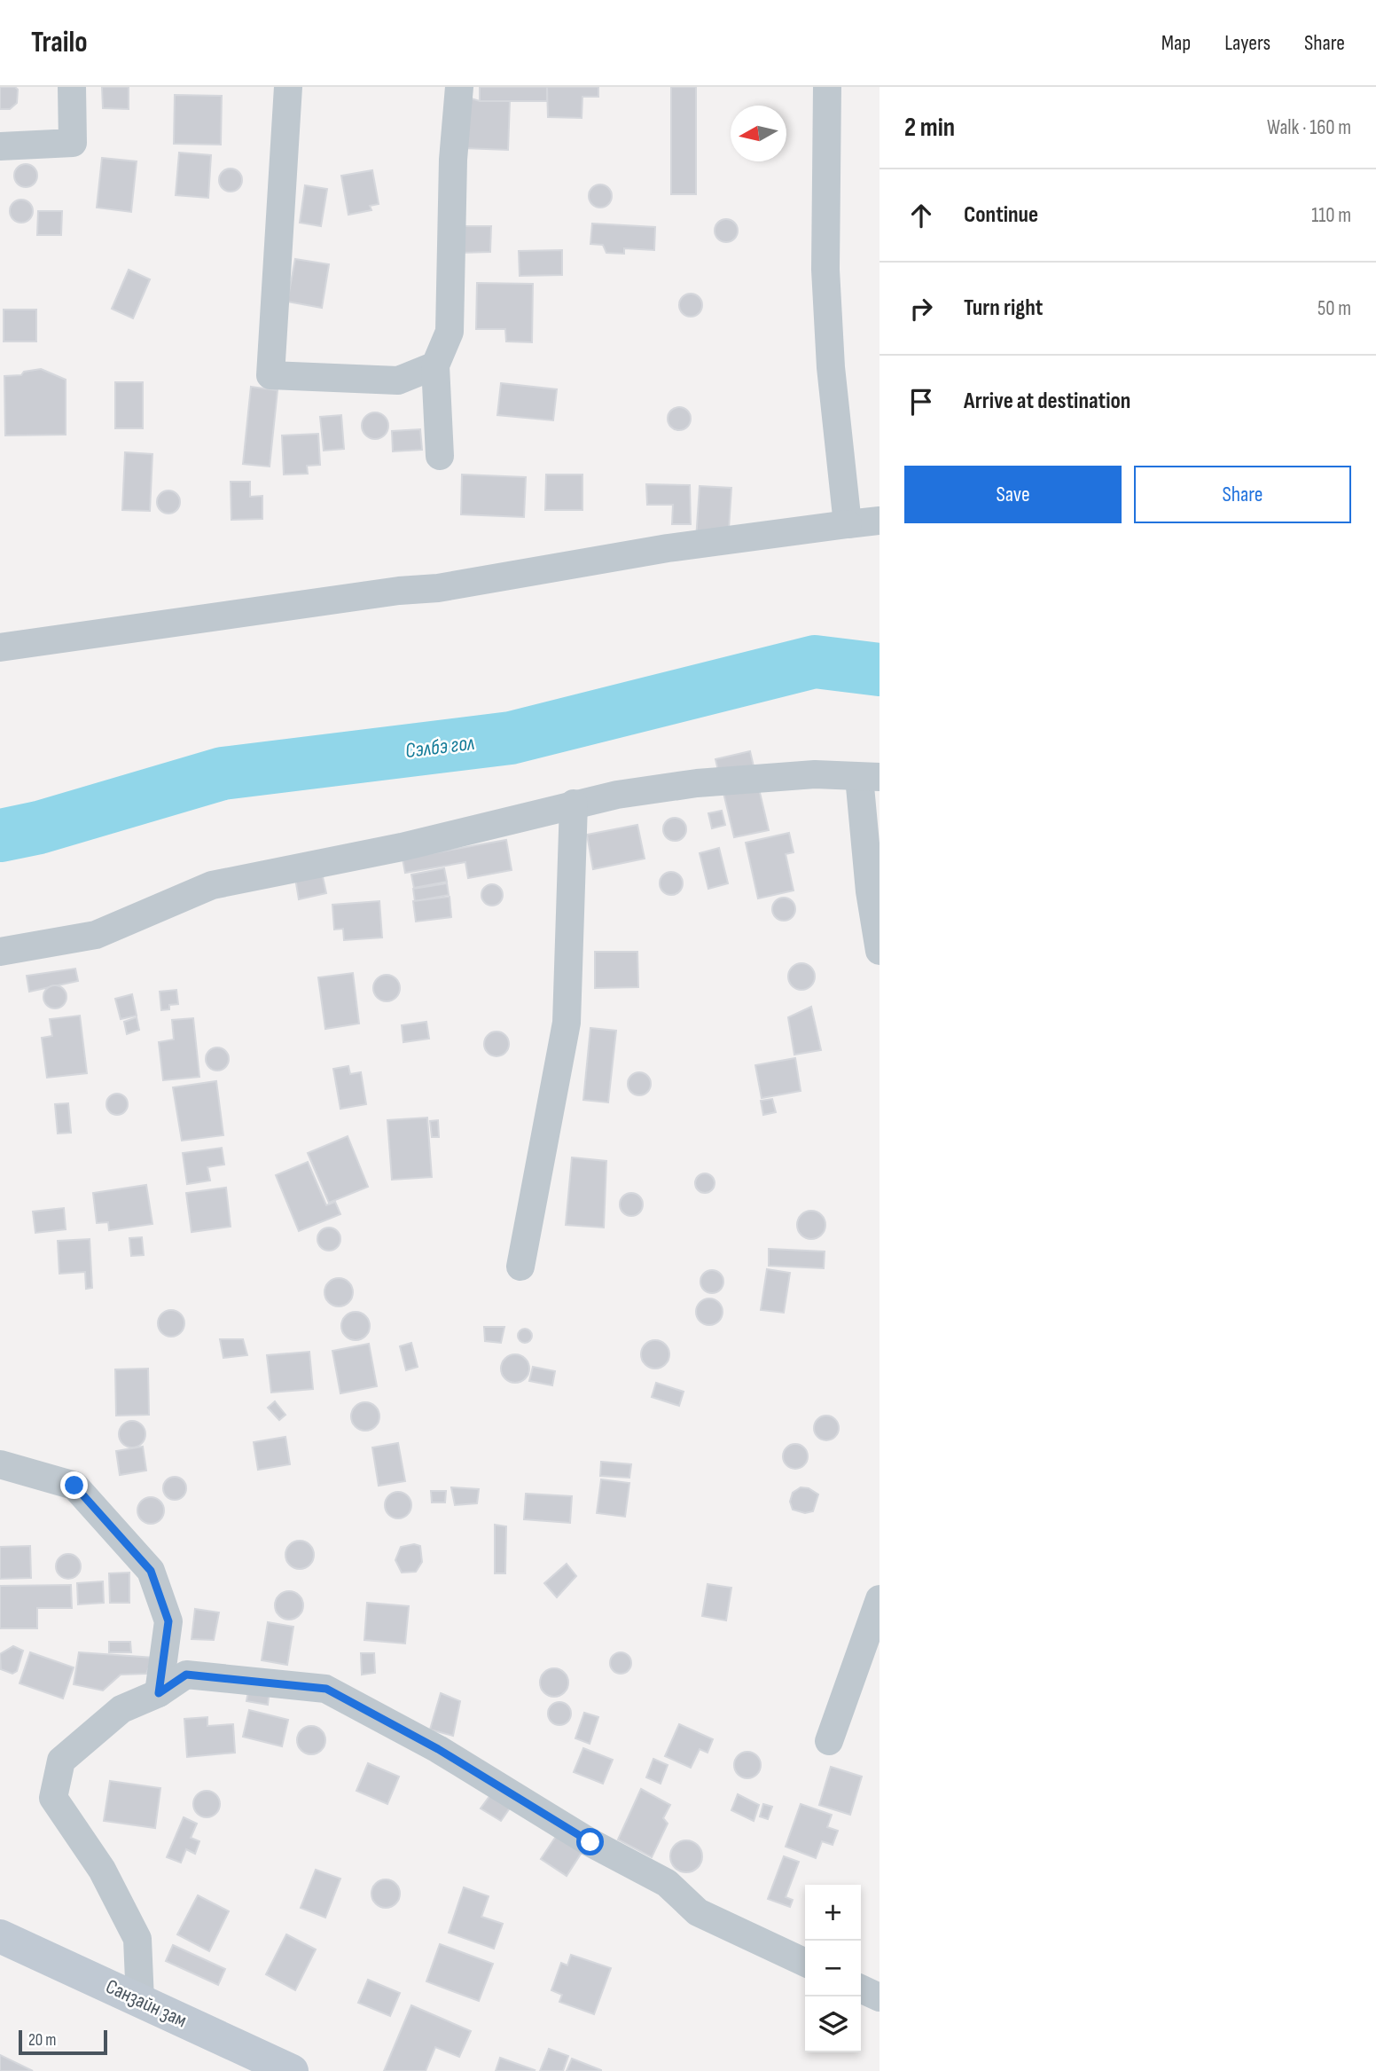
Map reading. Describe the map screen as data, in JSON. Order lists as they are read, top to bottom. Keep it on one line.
{"streets":{"main road":["Санзайн зам"]},"water":["Сэлбэ гол"],"scale_bar":"20 m","north":"left","page":{"header":"Trailo","nav":["Map","Layers","Share"],"heading":["2 min","Walk · 160 m"],"list":[["Continue","110 m"],["Turn right","50 m"],"Arrive at destination"],"buttons":["Save","Share"],"map_buttons":["+","−"],"scale":"20 m"}}
